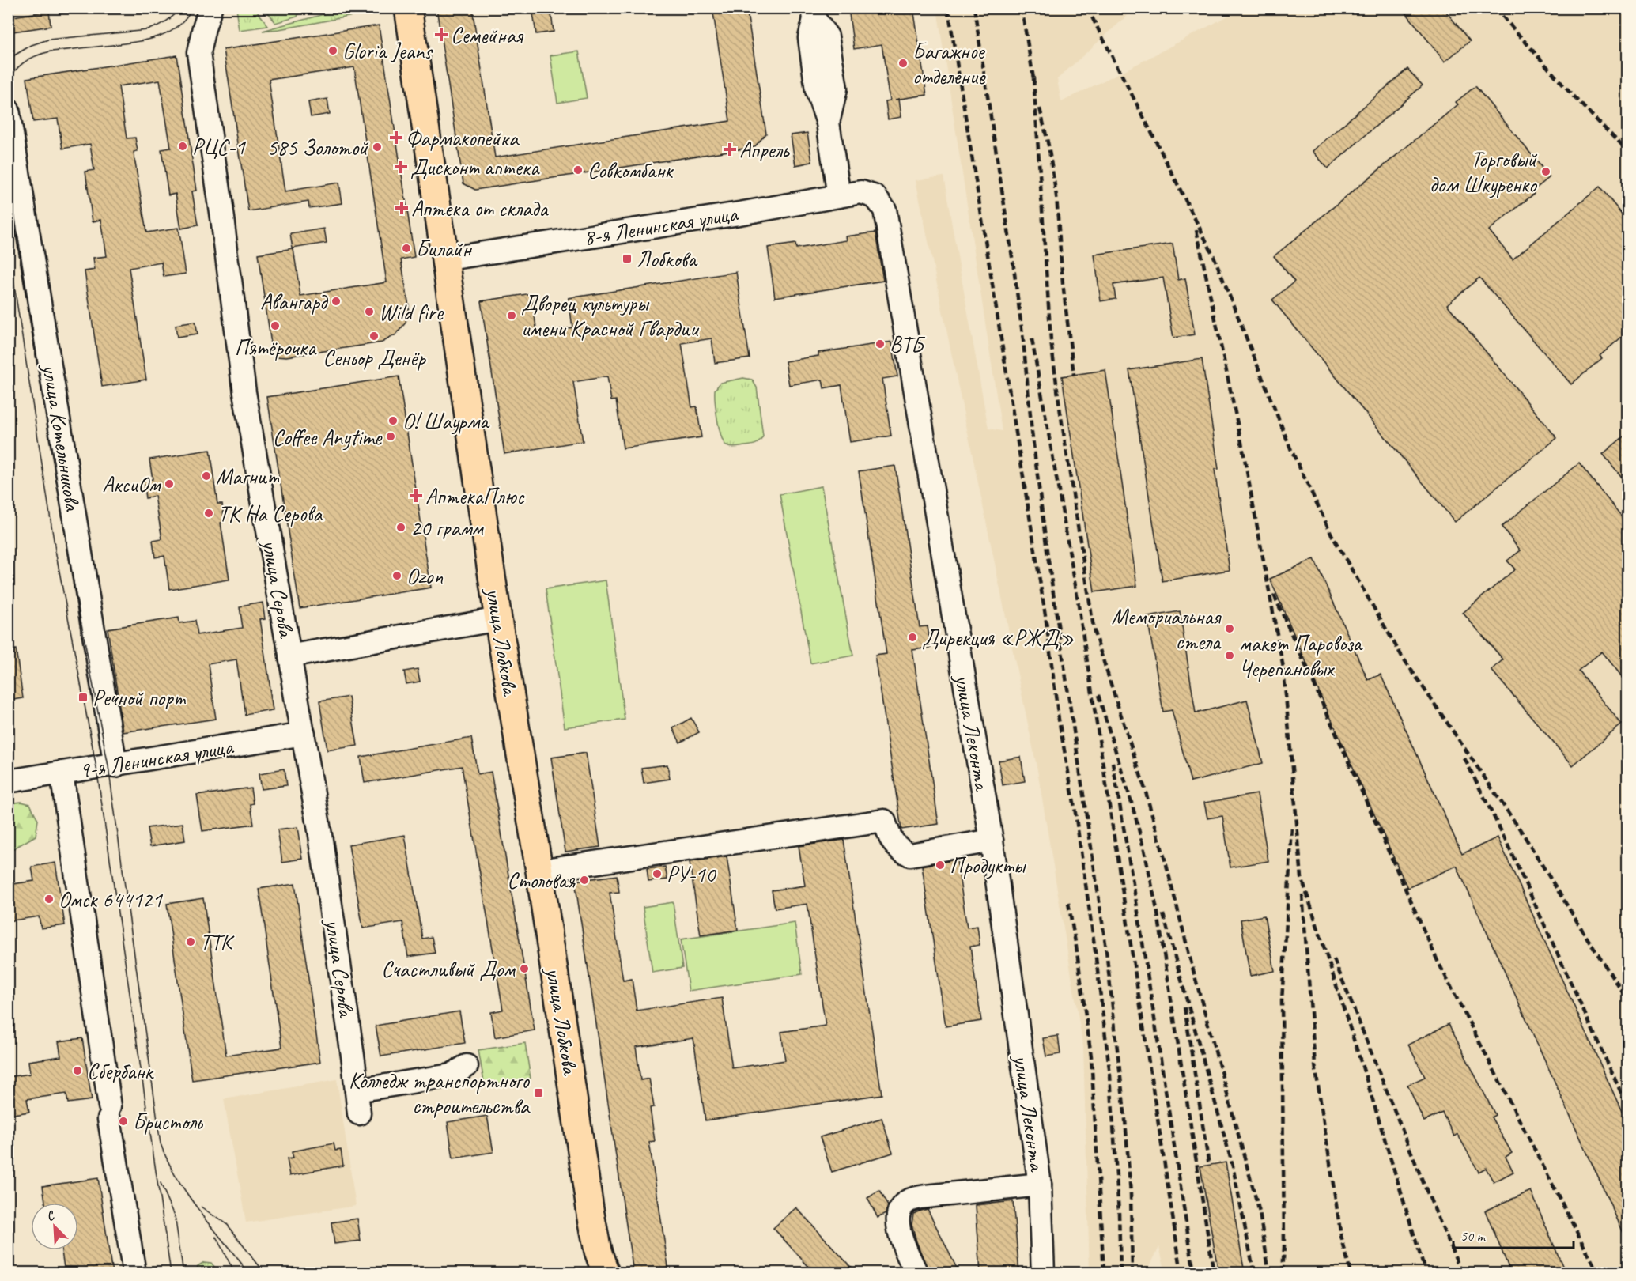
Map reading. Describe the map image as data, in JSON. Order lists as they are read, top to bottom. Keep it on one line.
{"streets":{"main road":["улица Лобкова"],"street":["8-я Ленинская улица","улица Котельникова","улица Серова","улица Леконта","9-я Ленинская улица"]},"crossings":[["8-я Ленинская улица","улица Лобкова"],["8-я Ленинская улица","улица Леконта"],["улица Котельникова","9-я Ленинская улица"],["улица Серова","9-я Ленинская улица"]],"places":{"health":["Семейная","Фармакопейка","Апрель","Дисконт аптека","Аптека от склада","АптекаПлюс"],"other":["Gloria Jeans","Багажное отделение","РЦС-1","585 Золотой","Совкомбанк","Торговый дом Шкуренко","Билайн","Авангард","Wild fire","Дворец культуры имени Красной Гвардии","Пятёрочка","Сеньор Денёр","ВТБ","О! Шаурма","Coffee Anytime","Магнит","АксиОм","ТК На Серова","20 грамм","Ozon","Мемориальная стела","Дирекция «РЖД»","макет Паровоза Черепановых","Продукты","РУ-10","Столовая","Омск 644121","ТТК","Счастливый Дом","Сбербанк","Бристоль"],"transit":["Лобкова","Речной порт","Колледж транспортного строительства"]},"scale_bar":"50 m","north":"top left"}
